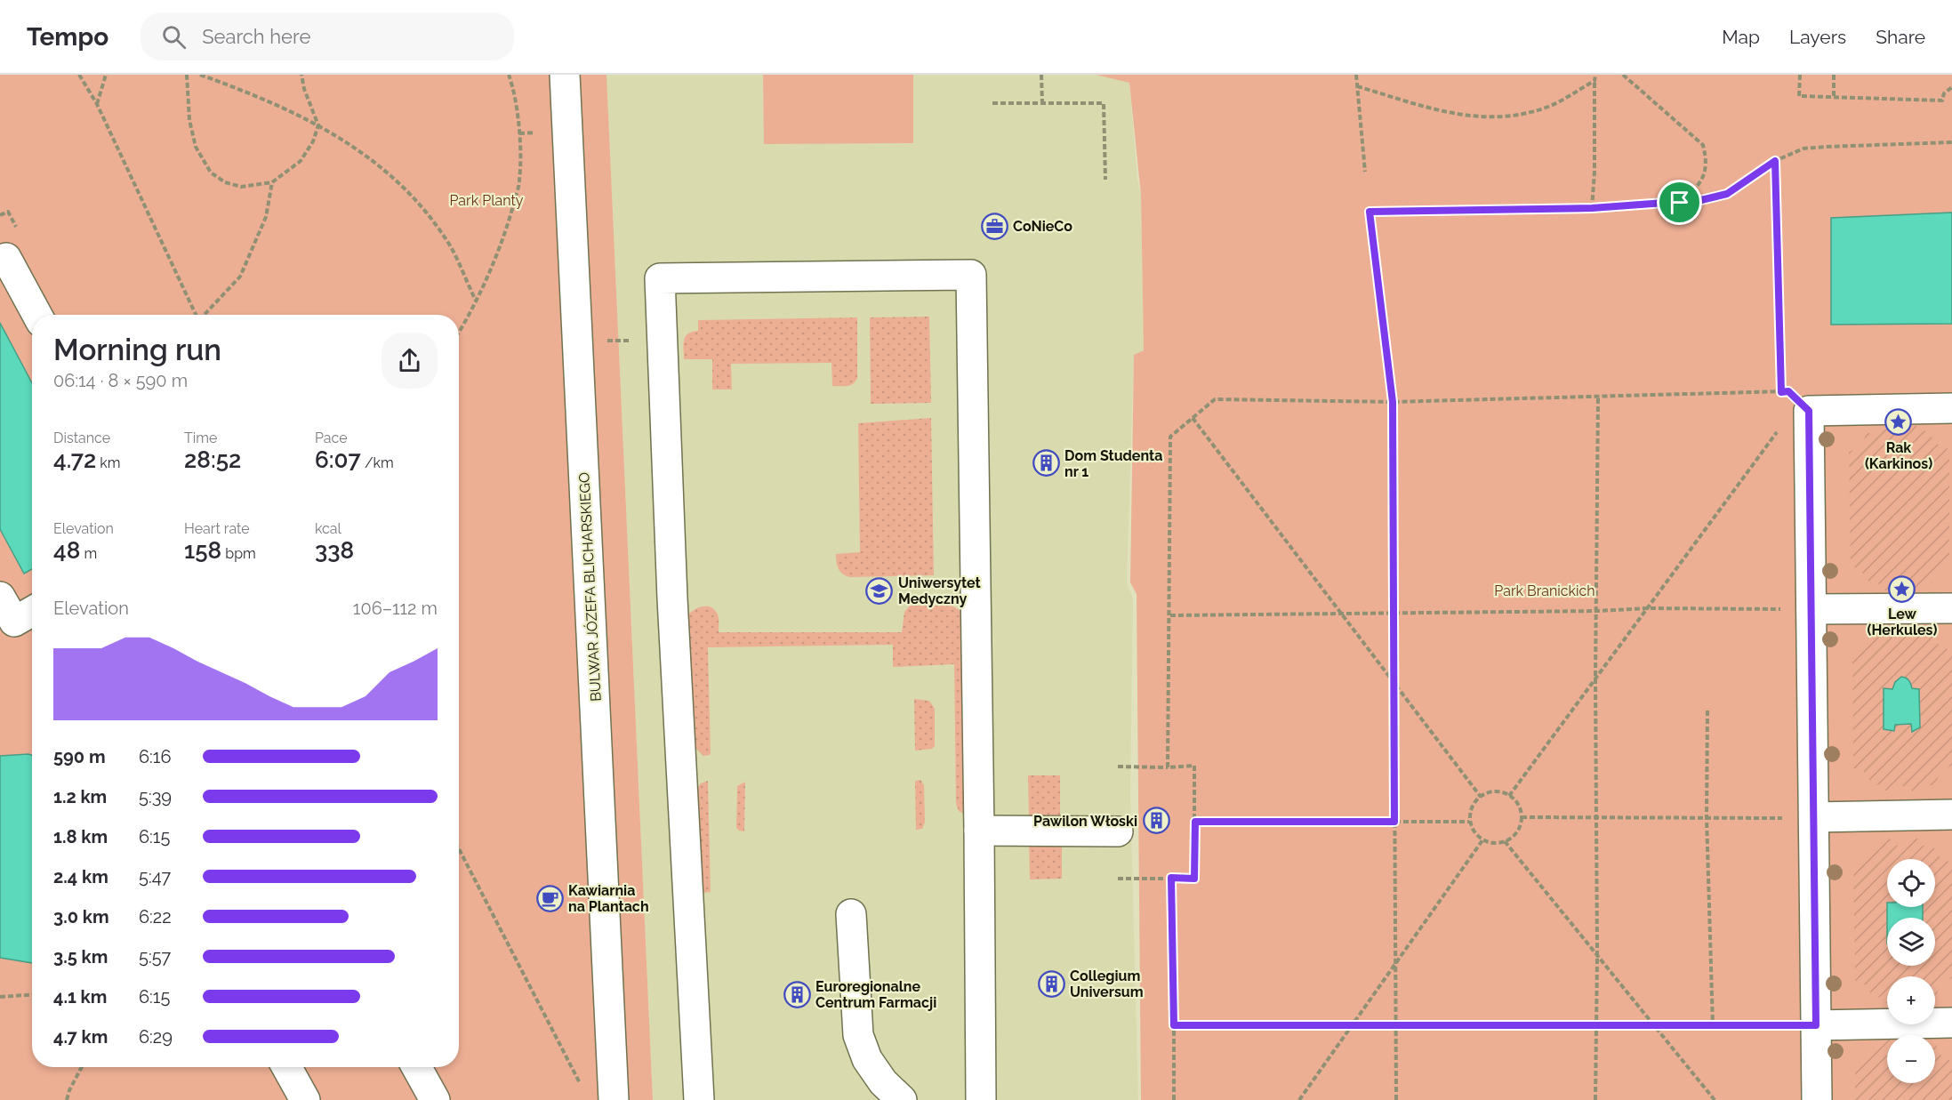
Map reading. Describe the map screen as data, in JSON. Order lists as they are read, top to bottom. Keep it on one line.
{"streets":{"street":["BULWAR JÓZEFA BLICHARSKIEGO"]},"parks":["Park Planty","Park Branickich"],"places":{"office":["CoNieCo"],"place":["Rak (Karkinos)","Lew (Herkules)"],"building":["Dom Studenta nr 1","Pawilon Włoski","Collegium Universum","Euroregionalne Centrum Farmacji"],"school or university":["Uniwersytet Medyczny"],"cafe":["Kawiarnia na Plantach"]},"page":{"header":"Tempo","search":"Search here","nav":["Map","Layers","Share"],"heading":["Morning run","06:14 · 8 × 590 m"],"stats":[["Distance","4.72 km"],["Time","28:52"],["Pace","6:07 /km"],["Elevation","48 m"],["Heart rate","158 bpm"],["kcal","338"]],"chart":["Elevation","106–112 m"],"list":[{"name":"590 m","note":"6:16"},{"name":"1.2 km","note":"5:39"},{"name":"1.8 km","note":"6:15"},{"name":"2.4 km","note":"5:47"},{"name":"3.0 km","note":"6:22"},{"name":"3.5 km","note":"5:57"},{"name":"4.1 km","note":"6:15"},{"name":"4.7 km","note":"6:29"}],"map_buttons":["+","−"]}}
